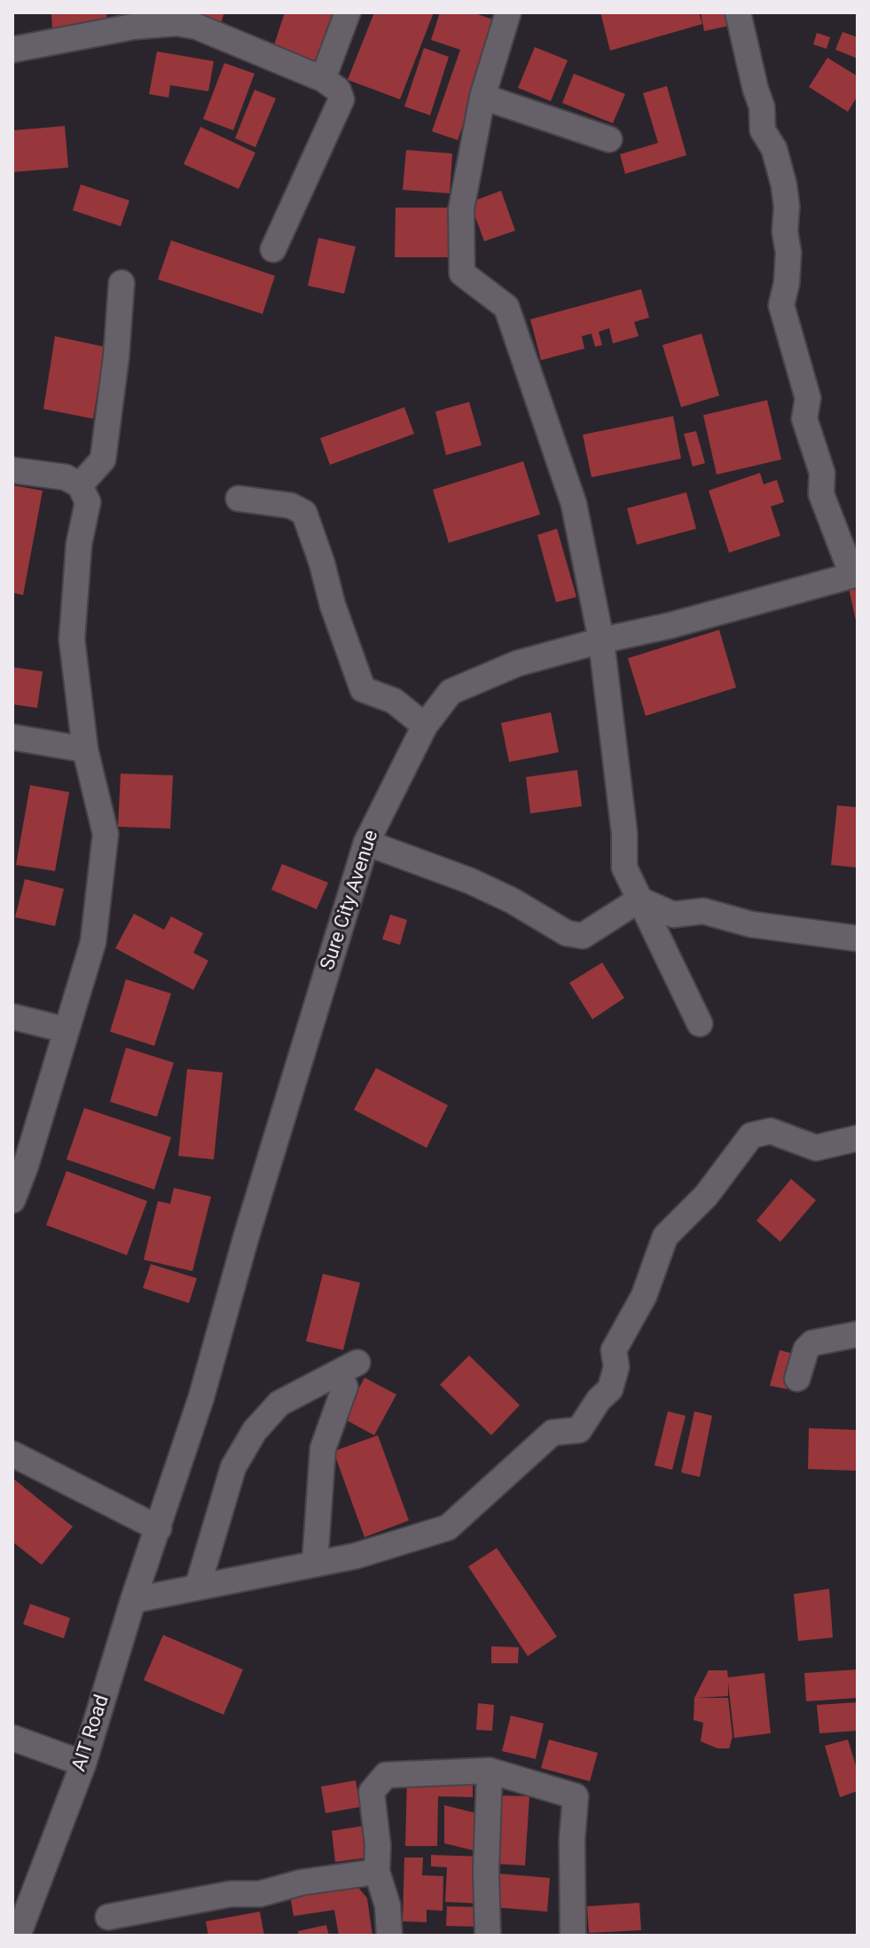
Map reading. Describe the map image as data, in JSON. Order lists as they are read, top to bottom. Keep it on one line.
{"streets":{"street":["Sure City Avenue","AIT Road"]},"crossings":[["Sure City Avenue","AIT Road"]]}
